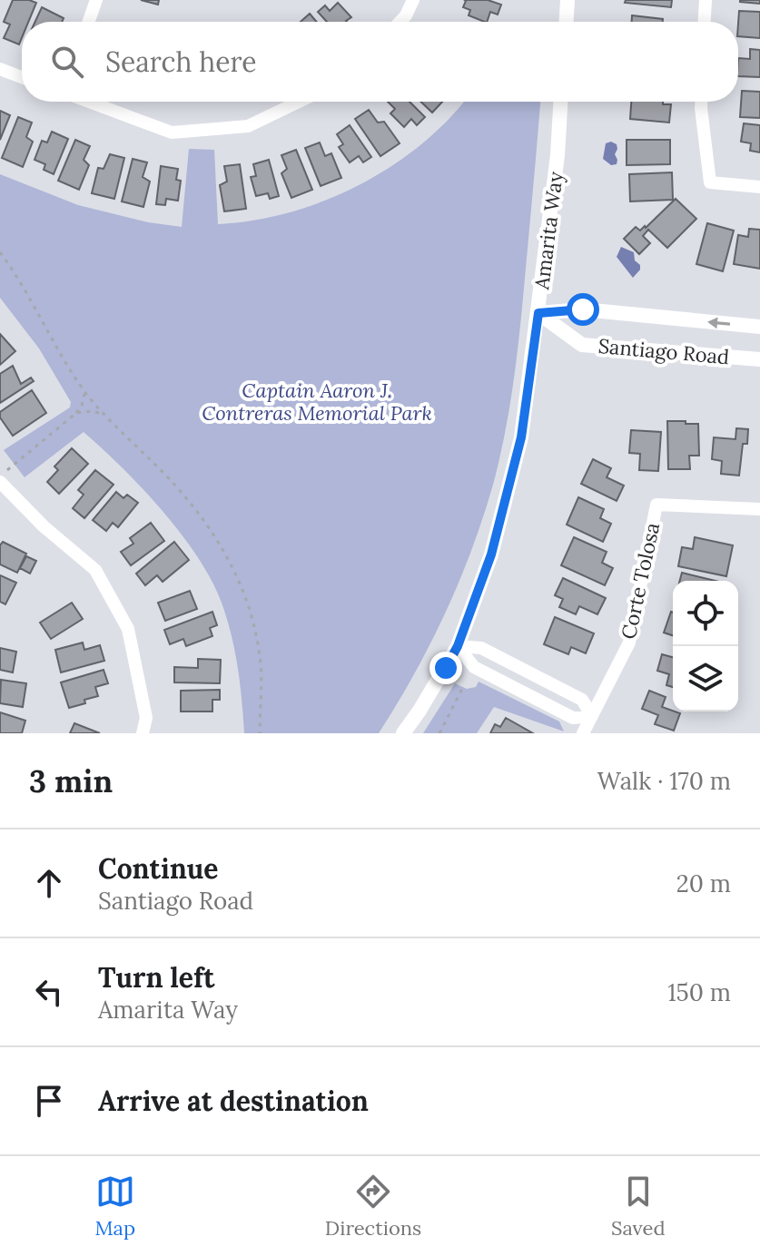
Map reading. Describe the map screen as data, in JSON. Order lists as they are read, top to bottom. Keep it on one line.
{"streets":{"street":["Amarita Way","Santiago Road","Corte Tolosa"]},"crossings":[["Amarita Way","Santiago Road"]],"parks":["Captain Aaron J. Contreras Memorial Park"],"page":{"search":"Search here","heading":["3 min","Walk · 170 m"],"list":[["Continue","Santiago Road","20 m"],["Turn left","Amarita Way","150 m"],"Arrive at destination"],"nav":["Map","Directions","Saved"]}}
